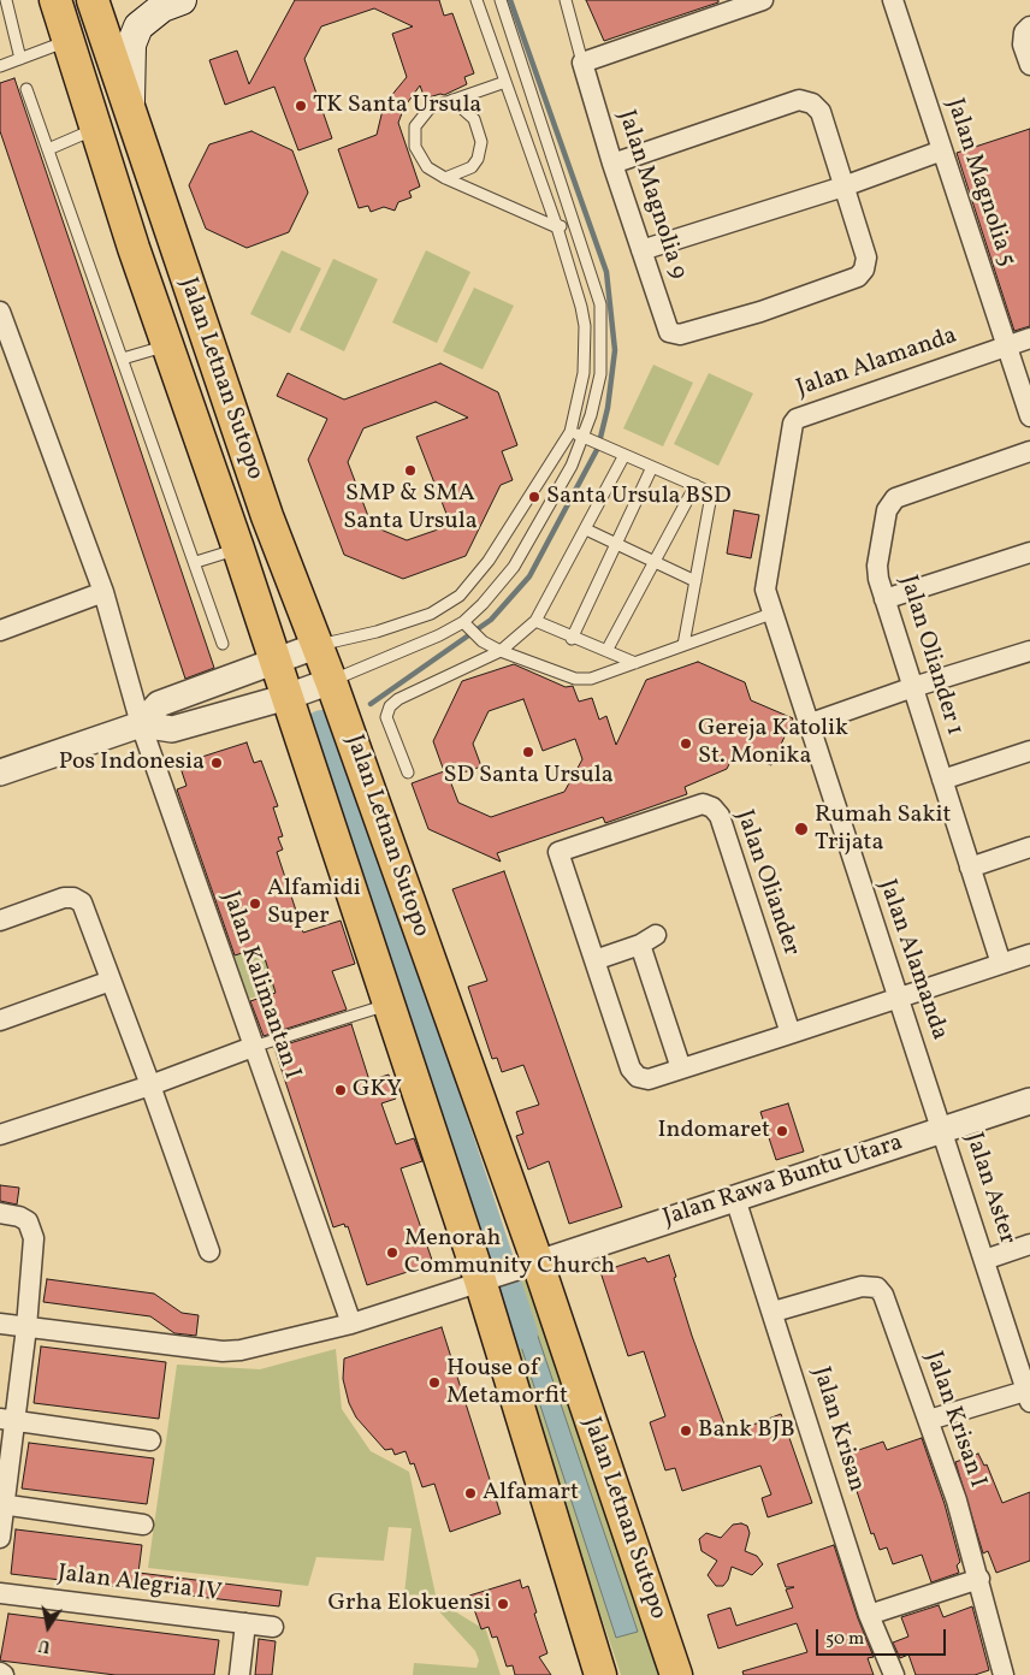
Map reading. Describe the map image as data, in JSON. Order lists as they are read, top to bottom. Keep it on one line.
{"streets":{"main road":["Jalan Letnan Sutopo"],"street":["Jalan Magnolia 5","Jalan Magnolia 9","Jalan Alamanda","Jalan Oliander 1","Jalan Oliander","Jalan Kalimantan I","Jalan Rawa Buntu Utara","Jalan Aster","Jalan Krisan I","Jalan Krisan","Jalan Alegria IV"]},"crossings":[["Jalan Magnolia 5","Jalan Alamanda"],["Jalan Alamanda","Jalan Oliander"],["Jalan Alamanda","Jalan Rawa Buntu Utara"],["Jalan Alamanda","Jalan Aster"],["Jalan Letnan Sutopo","Jalan Rawa Buntu Utara"],["Jalan Oliander 1","Jalan Oliander"],["Jalan Rawa Buntu Utara","Jalan Aster"],["Jalan Rawa Buntu Utara","Jalan Krisan"],["Jalan Krisan I","Jalan Krisan"]],"places":["TK Santa Ursula","SMP & SMA Santa Ursula","Santa Ursula BSD","Gereja Katolik St. Monika","SD Santa Ursula","Pos Indonesia","Rumah Sakit Trijata","Alfamidi Super","GKY","Indomaret","Menorah Community Church","House of Metamorfit","Bank BJB","Alfamart","Grha Elokuensi"],"scale_bar":"50 m","north":"bottom"}
